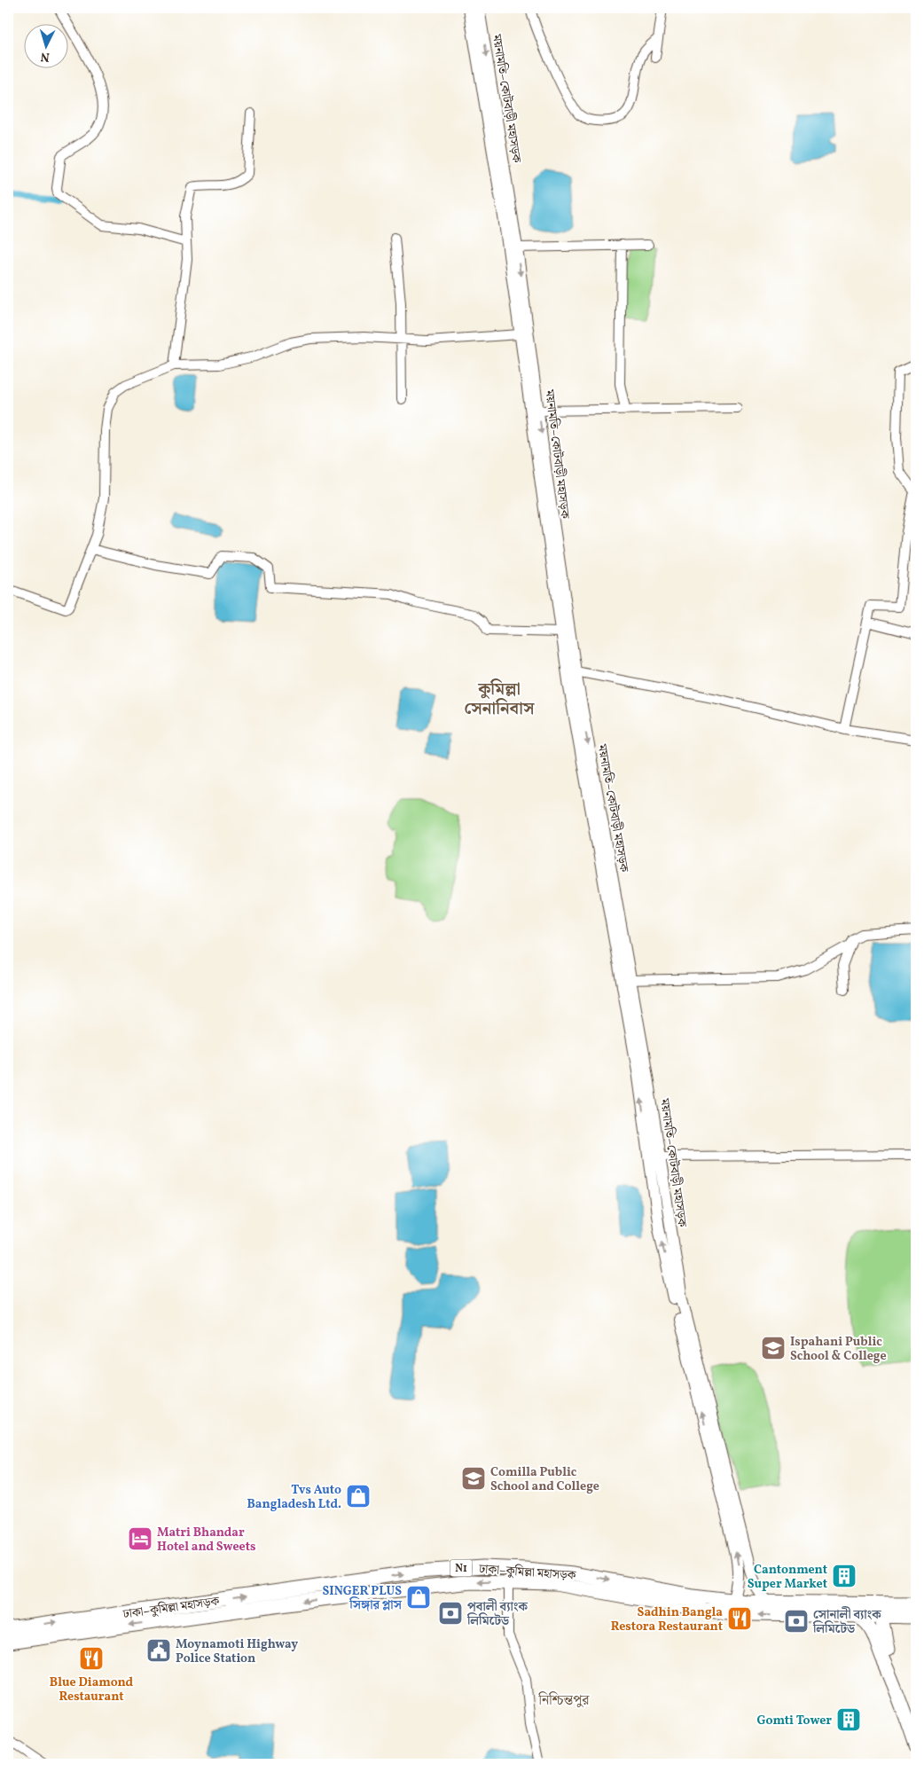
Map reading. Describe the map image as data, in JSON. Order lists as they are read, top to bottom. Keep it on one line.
{"streets":{"highway":["N1","ঢাকা–কুমিল্লা মহাসড়ক"],"main road":["ময়নামতি–কোটবাড়ী মহাসড়ক"]},"crossings":[["ময়নামতি–কোটবাড়ী মহাসড়ক","ঢাকা–কুমিল্লা মহাসড়ক"]],"districts":["কুমিল্লা সেনানিবাস","নিশ্চিন্তপুর"],"places":{"school or university":["Ispahani Public School & College","Comilla Public School and College"],"shop":["Tvs Auto Bangladesh Ltd.","SINGER PLUS সিঙ্গার প্লাস"],"hotel":["Matri Bhandar Hotel and Sweets"],"building":["Cantonment Super Market","Gomti Tower"],"bank":["পূবালী ব্যাংক লিমিটেড","সোনালী ব্যাংক লিমিটেড"],"restaurant":["Sadhin Bangla Restora Restaurant","Blue Diamond Restaurant"],"public building":["Moynamoti Highway Police Station"]},"north":"bottom"}
